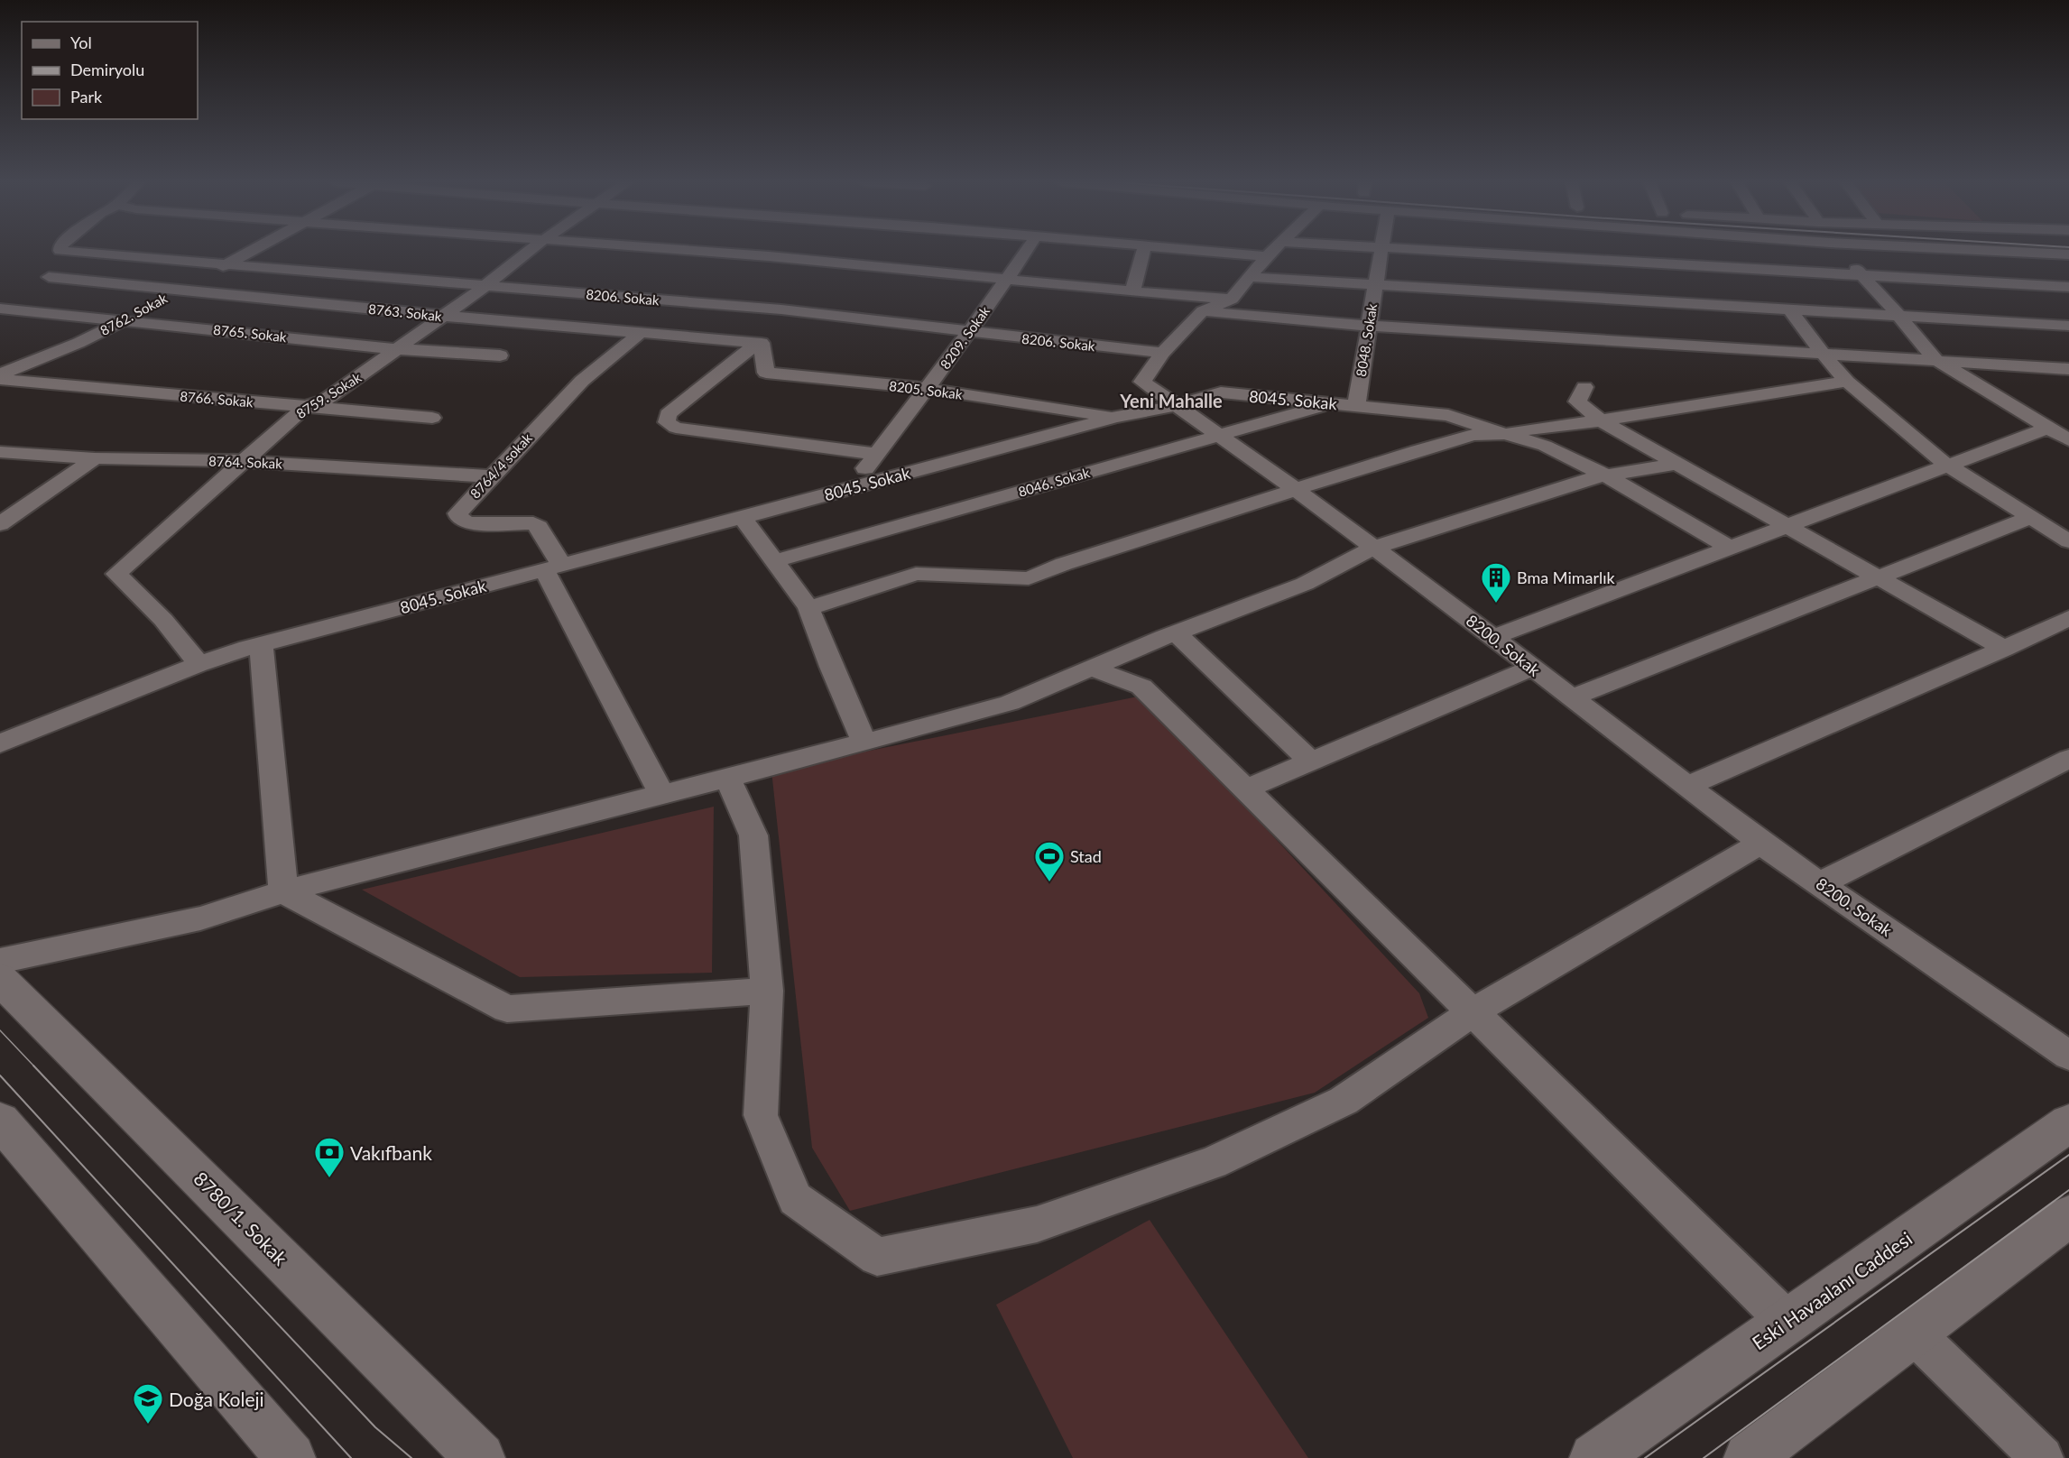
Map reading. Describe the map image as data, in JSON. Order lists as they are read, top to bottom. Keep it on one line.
{"streets":{"street":["8206. Sokak","8763. Sokak","8762. Sokak","8765. Sokak","8209. Sokak","8048. Sokak","8205. Sokak","8759. Sokak","8766. Sokak","8045. Sokak","8764. Sokak","8764/4 sokak","8046. Sokak","8200. Sokak","8780/1. Sokak","Eski Havaalanı Caddesi"]},"crossings":[["8206. Sokak","8762. Sokak"],["8206. Sokak","8209. Sokak"],["8206. Sokak","8759. Sokak"],["8206. Sokak","8200. Sokak"],["8763. Sokak","8762. Sokak"],["8763. Sokak","8205. Sokak"],["8763. Sokak","8759. Sokak"],["8763. Sokak","8764/4 sokak"],["8762. Sokak","8765. Sokak"],["8765. Sokak","8759. Sokak"],["8209. Sokak","8205. Sokak"],["8209. Sokak","8045. Sokak"],["8048. Sokak","8045. Sokak"],["8205. Sokak","8045. Sokak"],["8759. Sokak","8766. Sokak"],["8759. Sokak","8045. Sokak"],["8759. Sokak","8764. Sokak"],["8045. Sokak","8764/4 sokak"],["8045. Sokak","8046. Sokak"],["8045. Sokak","8200. Sokak"],["8764. Sokak","8764/4 sokak"],["8046. Sokak","8200. Sokak"]],"districts":["Yeni Mahalle"],"places":{"building":["Bma Mimarlık"],"sports":["Stad"],"bank":["Vakıfbank"],"school or university":["Doğa Koleji"]},"legend":["Yol","Demiryolu","Park"]}
